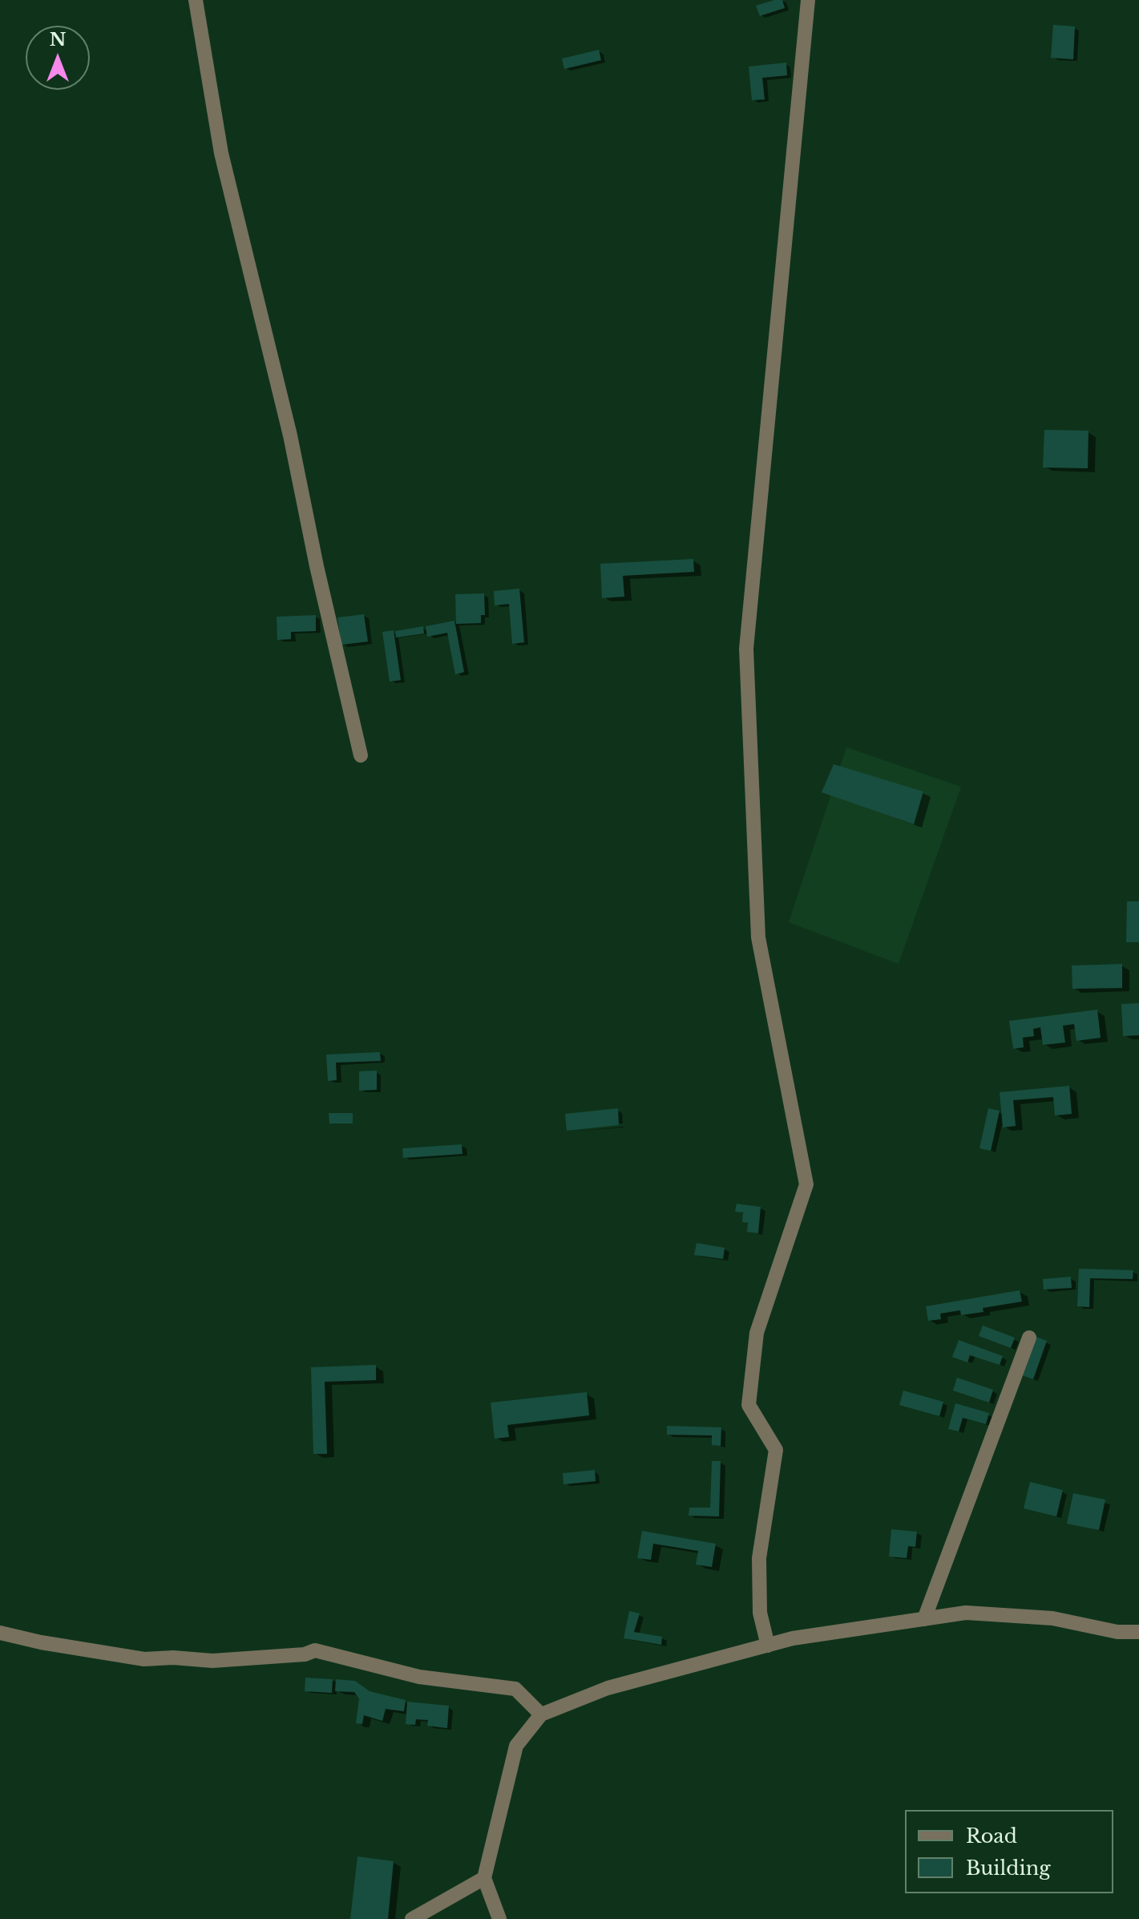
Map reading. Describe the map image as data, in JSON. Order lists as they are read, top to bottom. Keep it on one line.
{"legend":["Road","Building"],"north":"top"}
